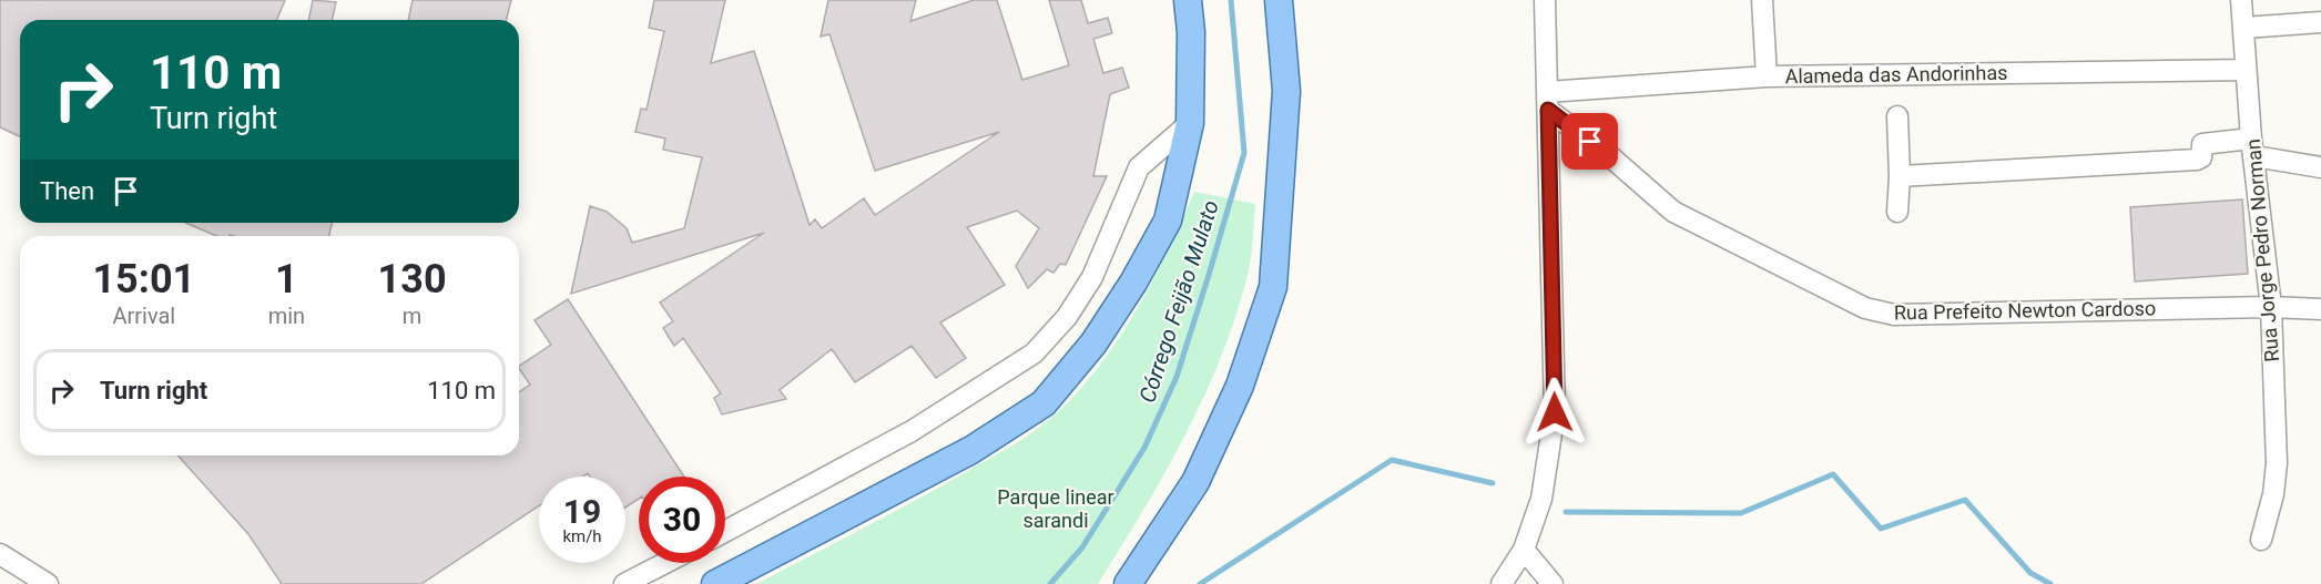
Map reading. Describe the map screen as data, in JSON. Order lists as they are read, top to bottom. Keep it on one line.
{"streets":{"street":["Alameda das Andorinhas","Rua Jorge Pedro Norman","Rua Prefeito Newton Cardoso"]},"crossings":[["Alameda das Andorinhas","Rua Jorge Pedro Norman"],["Alameda das Andorinhas","Rua Prefeito Newton Cardoso"],["Rua Jorge Pedro Norman","Rua Prefeito Newton Cardoso"]],"water":["Córrego Feijão Mulato"],"parks":["Parque linear sarandi"],"page":{"turn":["110 m","Turn right"],"then":"Then","eta":["15:01","Arrival","1","min","130","m"],"list":[{"name":"Turn right","value":"110 m"}],"speed":"19 km/h","limit":"30"}}
